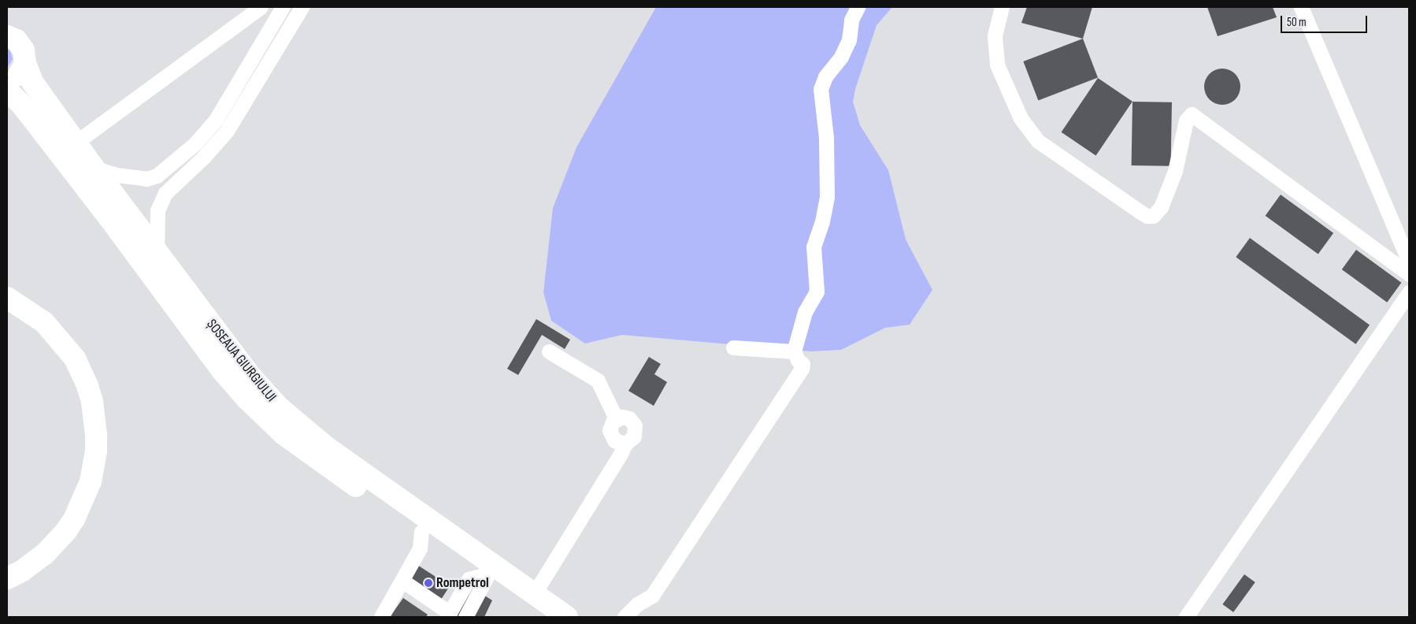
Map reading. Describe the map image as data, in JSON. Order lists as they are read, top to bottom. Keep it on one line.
{"streets":{"highway":["ȘOSEAUA GIURGIULUI"]},"places":["Rompetrol"],"scale_bar":"50 m"}
